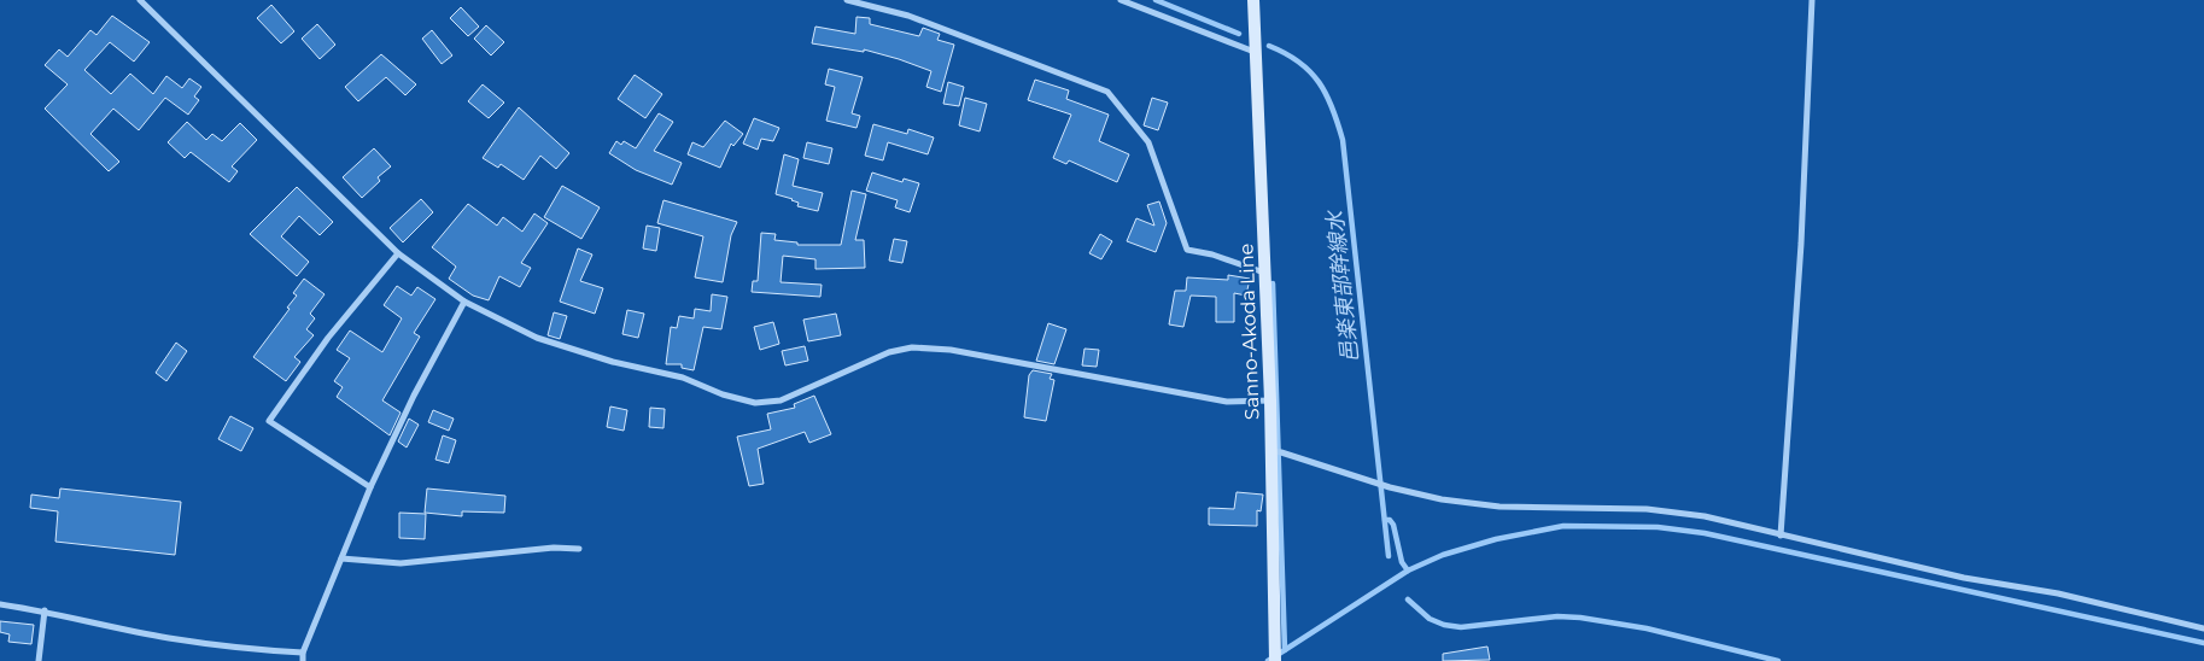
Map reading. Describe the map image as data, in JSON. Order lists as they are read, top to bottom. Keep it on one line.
{"streets":{"main road":["Sanno-Akoda Line"]},"water":["邑楽東部幹線水"]}
